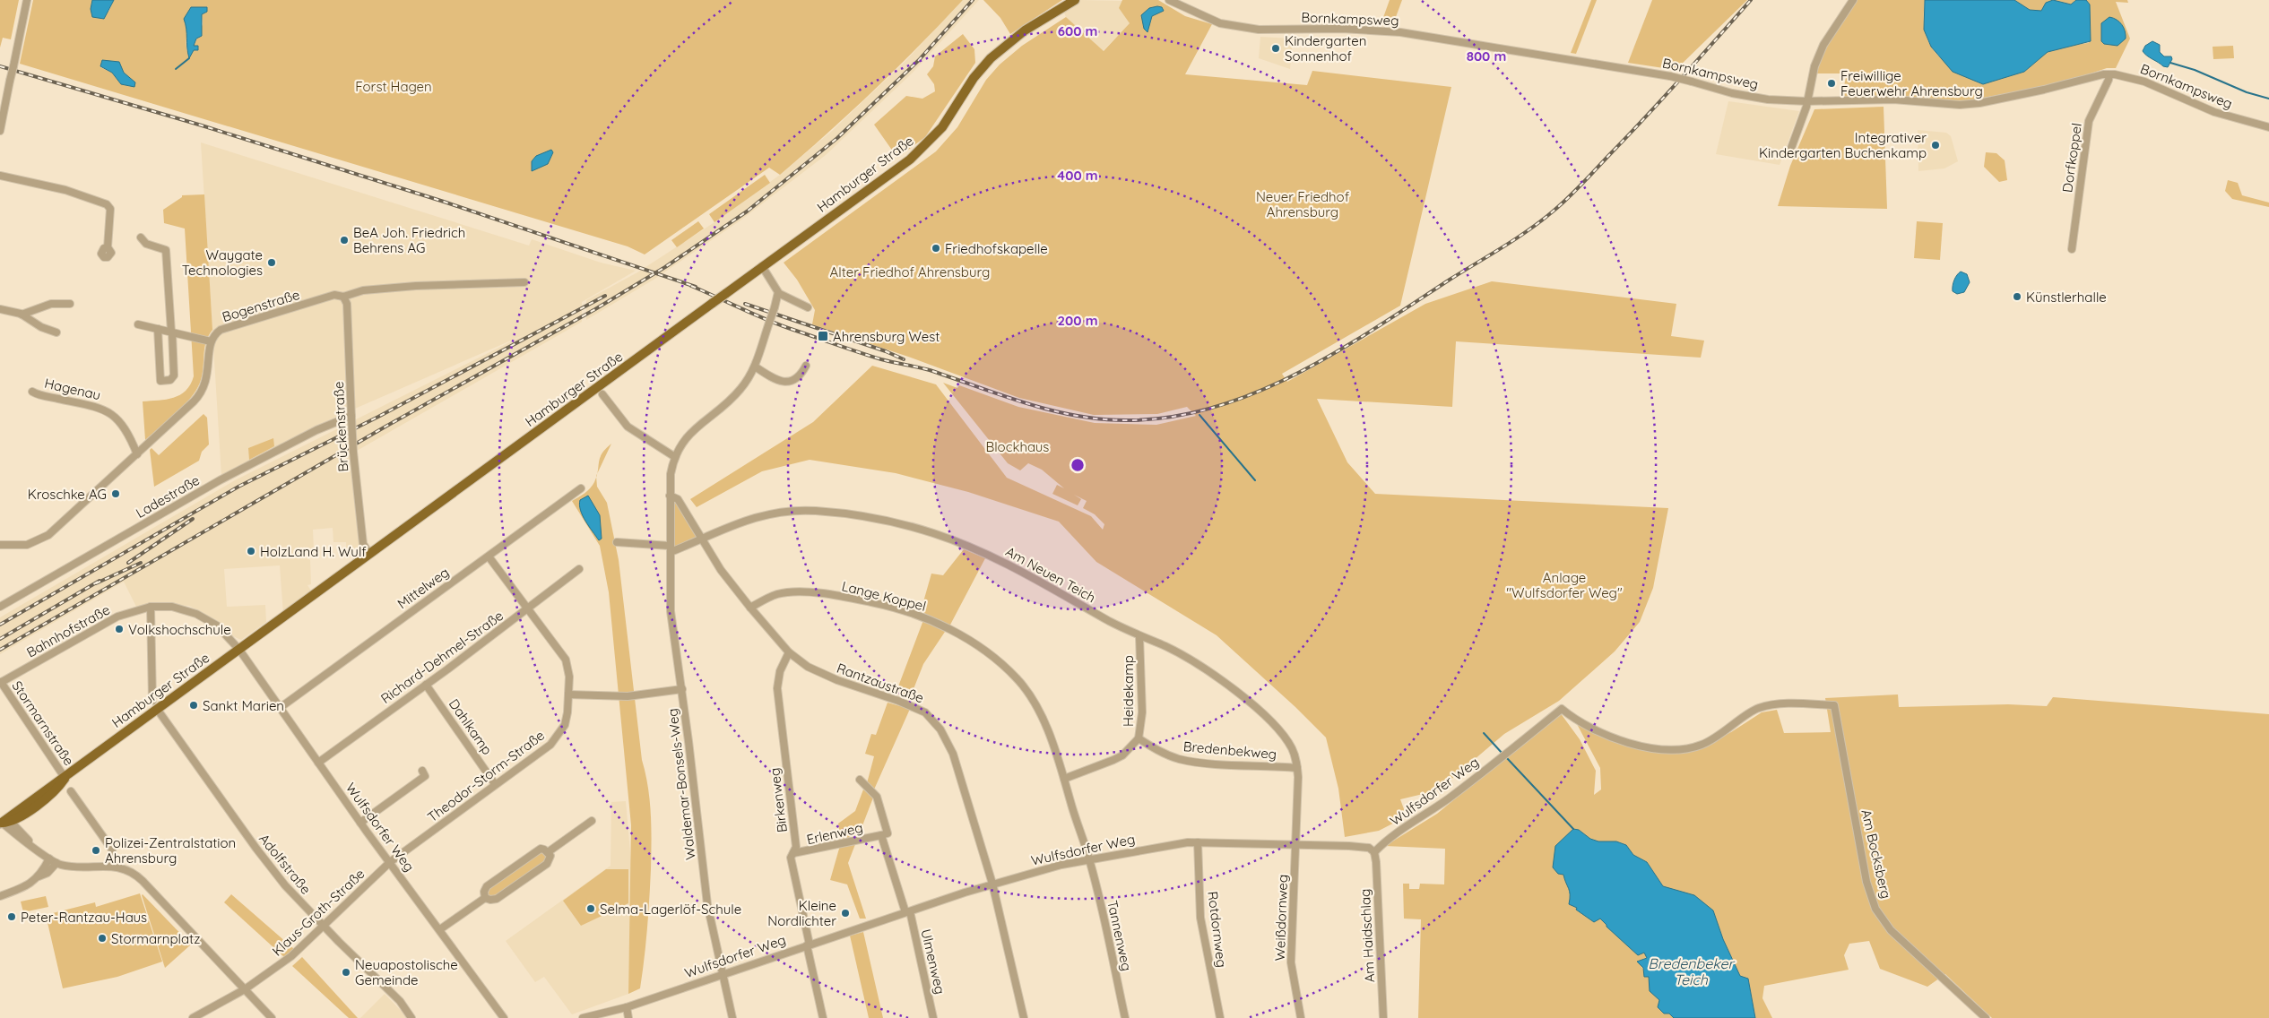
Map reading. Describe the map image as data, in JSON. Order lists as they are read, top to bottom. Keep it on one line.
{"streets":{"main road":["Hamburger Straße"],"street":["Bornkampsweg","Dorfkoppel","Bogenstraße","Hagenau","Brückenstraße","Ladestraße","Am Neuen Teich","Mittelweg","Lange Koppel","Bahnhofstraße","Richard-Dehmel-Straße","Rantzaustraße","Heidekamp","Stormarnstraße","Dahlkamp","Bredenbekweg","Theodor-Storm-Straße","Waldemar-Bonsels-Weg","Wulfsdorfer Weg","Birkenweg","Erlenweg","Am Bocksberg","Adolfstraße","Klaus-Groth-Straße","Weißdornweg","Rotdornweg","Tannenweg","Am Haidschlag","Ulmenweg"]},"crossings":[["Bornkampsweg","Dorfkoppel"],["Hamburger Straße","Brückenstraße"],["Hamburger Straße","Bahnhofstraße"],["Hamburger Straße","Stormarnstraße"],["Hamburger Straße","Wulfsdorfer Weg"],["Hamburger Straße","Adolfstraße"],["Bogenstraße","Brückenstraße"],["Brückenstraße","Ladestraße"],["Am Neuen Teich","Rantzaustraße"],["Am Neuen Teich","Heidekamp"],["Am Neuen Teich","Bredenbekweg"],["Am Neuen Teich","Waldemar-Bonsels-Weg"],["Am Neuen Teich","Wulfsdorfer Weg"],["Am Neuen Teich","Weißdornweg"],["Mittelweg","Theodor-Storm-Straße"],["Mittelweg","Wulfsdorfer Weg"],["Lange Koppel","Rantzaustraße"],["Lange Koppel","Heidekamp"],["Lange Koppel","Wulfsdorfer Weg"],["Lange Koppel","Tannenweg"],["Bahnhofstraße","Stormarnstraße"],["Bahnhofstraße","Wulfsdorfer Weg"],["Richard-Dehmel-Straße","Dahlkamp"],["Richard-Dehmel-Straße","Theodor-Storm-Straße"],["Richard-Dehmel-Straße","Wulfsdorfer Weg"],["Rantzaustraße","Waldemar-Bonsels-Weg"],["Rantzaustraße","Wulfsdorfer Weg"],["Rantzaustraße","Birkenweg"],["Heidekamp","Bredenbekweg"],["Dahlkamp","Theodor-Storm-Straße"],["Theodor-Storm-Straße","Wulfsdorfer Weg"],["Theodor-Storm-Straße","Klaus-Groth-Straße"],["Waldemar-Bonsels-Weg","Wulfsdorfer Weg"],["Wulfsdorfer Weg","Birkenweg"],["Wulfsdorfer Weg","Am Bocksberg"],["Wulfsdorfer Weg","Klaus-Groth-Straße"],["Wulfsdorfer Weg","Weißdornweg"],["Wulfsdorfer Weg","Rotdornweg"],["Wulfsdorfer Weg","Tannenweg"],["Wulfsdorfer Weg","Am Haidschlag"],["Wulfsdorfer Weg","Ulmenweg"],["Birkenweg","Erlenweg"],["Erlenweg","Ulmenweg"],["Adolfstraße","Klaus-Groth-Straße"]],"water":["Bredenbeker Teich"],"parks":["Forst Hagen","Neuer Friedhof Ahrensburg","Alter Friedhof Ahrensburg","Blockhaus","Anlage \"Wulfsdorfer Weg\""],"places":{"other":["Kindergarten Sonnenhof","Freiwillige Feuerwehr Ahrensburg","Integrativer Kindergarten Buchenkamp","BeA Joh. Friedrich Behrens AG","Friedhofskapelle","Waygate Technologies","Künstlerhalle","Kroschke AG","HolzLand H. Wulf","Volkshochschule","Sankt Marien","Polizei-Zentralstation Ahrensburg","Selma-Lagerlöf-Schule","Kleine Nordlichter","Peter-Rantzau-Haus","Stormarnplatz","Neuapostolische Gemeinde"],"transit":["Ahrensburg West"]},"rings":["600 m","800 m","400 m","200 m"]}
